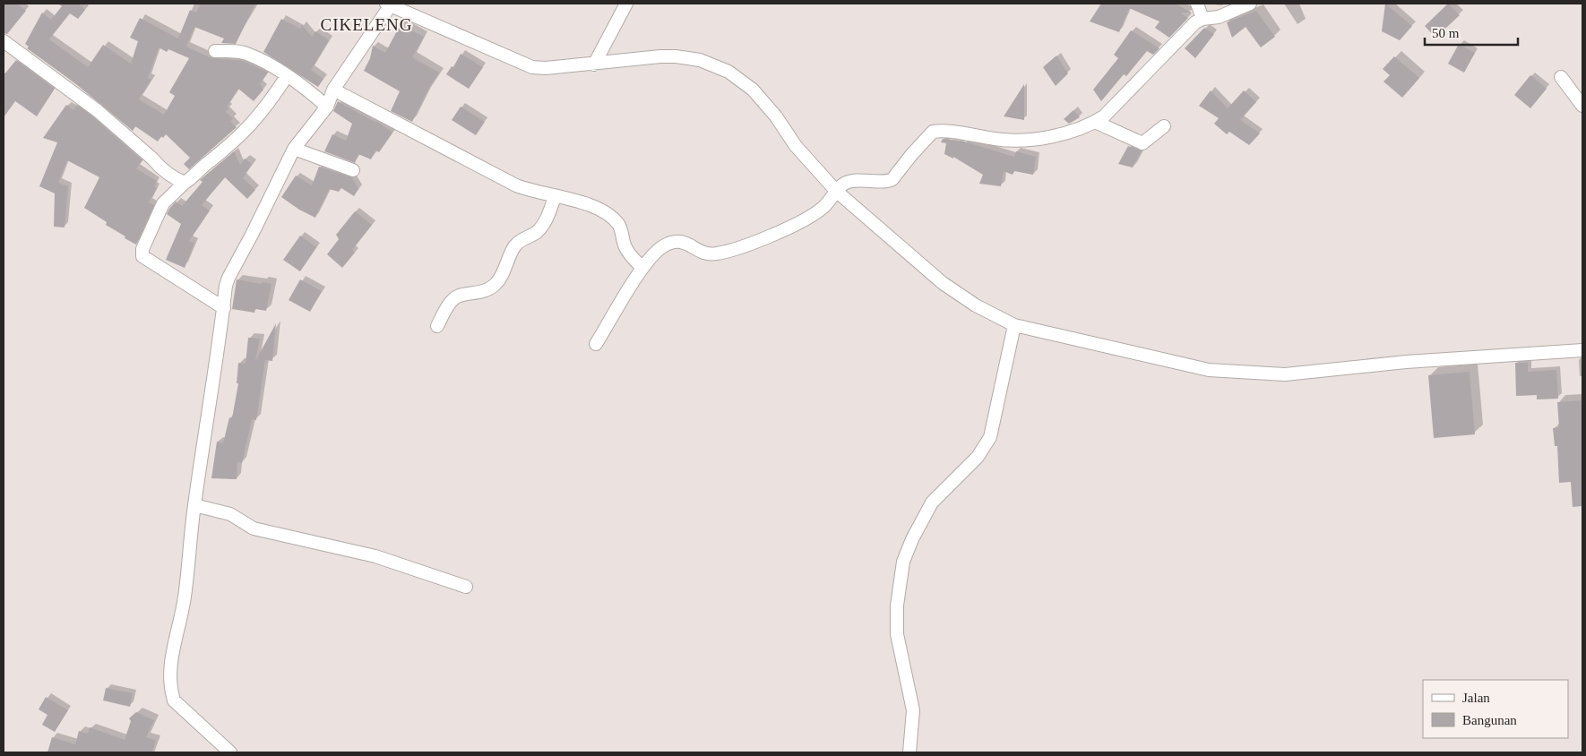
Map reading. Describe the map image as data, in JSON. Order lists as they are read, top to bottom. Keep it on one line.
{"districts":["CIKELENG"],"legend":["Jalan","Bangunan"],"scale_bar":"50 m"}
